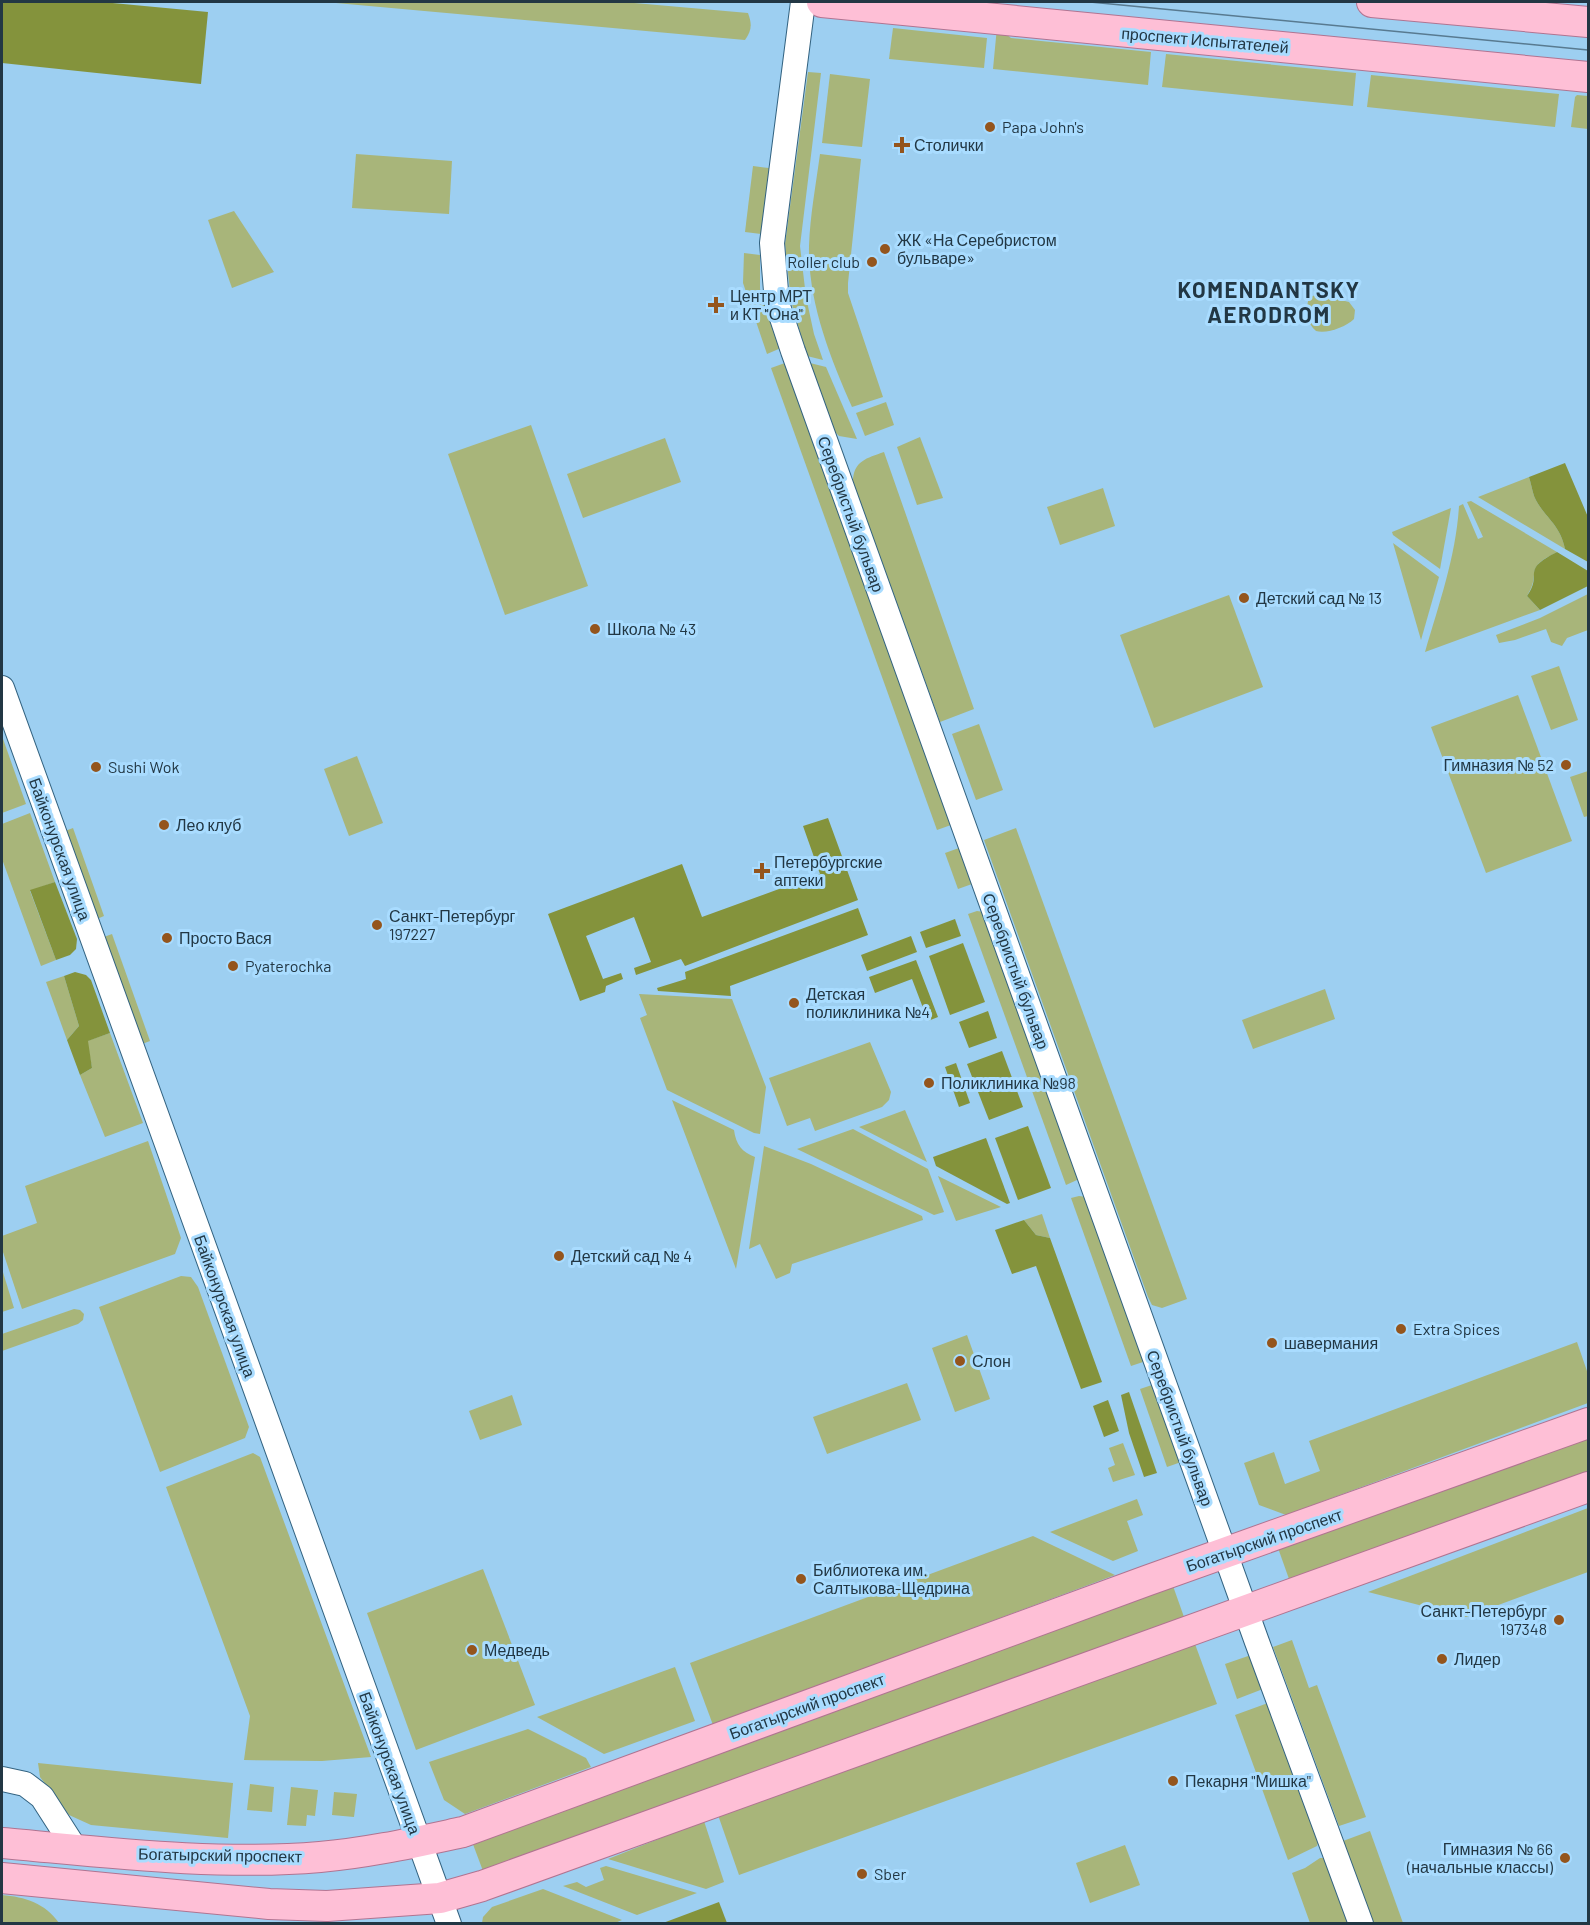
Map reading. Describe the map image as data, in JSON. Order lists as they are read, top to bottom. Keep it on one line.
{"streets":{"main road":["проспект Испытателей","Богатырский проспект"],"street":["Серебристый бульвар","Байконурская улица"]},"crossings":[["Серебристый бульвар","Богатырский проспект"],["Байконурская улица","Богатырский проспект"]],"districts":["KOMENDANTSKY AERODROM"],"places":{"other":["Papa John's","ЖК «На Серебристом бульваре»","Roller club","Детский сад № 13","Школа № 43","Гимназия № 52","Sushi Wok","Лео клуб","Санкт-Петербург 197227","Просто Вася","Pyaterochka","Детская поликлиника №4","Поликлиника №98","Детский сад № 4","Extra Spices","шавермания","Слон","Библиотека им. Салтыкова-Щедрина","Санкт-Петербург 197348","Медведь","Лидер","Пекарня \"Мишка\"","Гимназия № 66 (начальные классы)","Sber"],"health":["Столички","Центр МРТ и КТ \"Она\"","Петербургские аптеки"]}}
